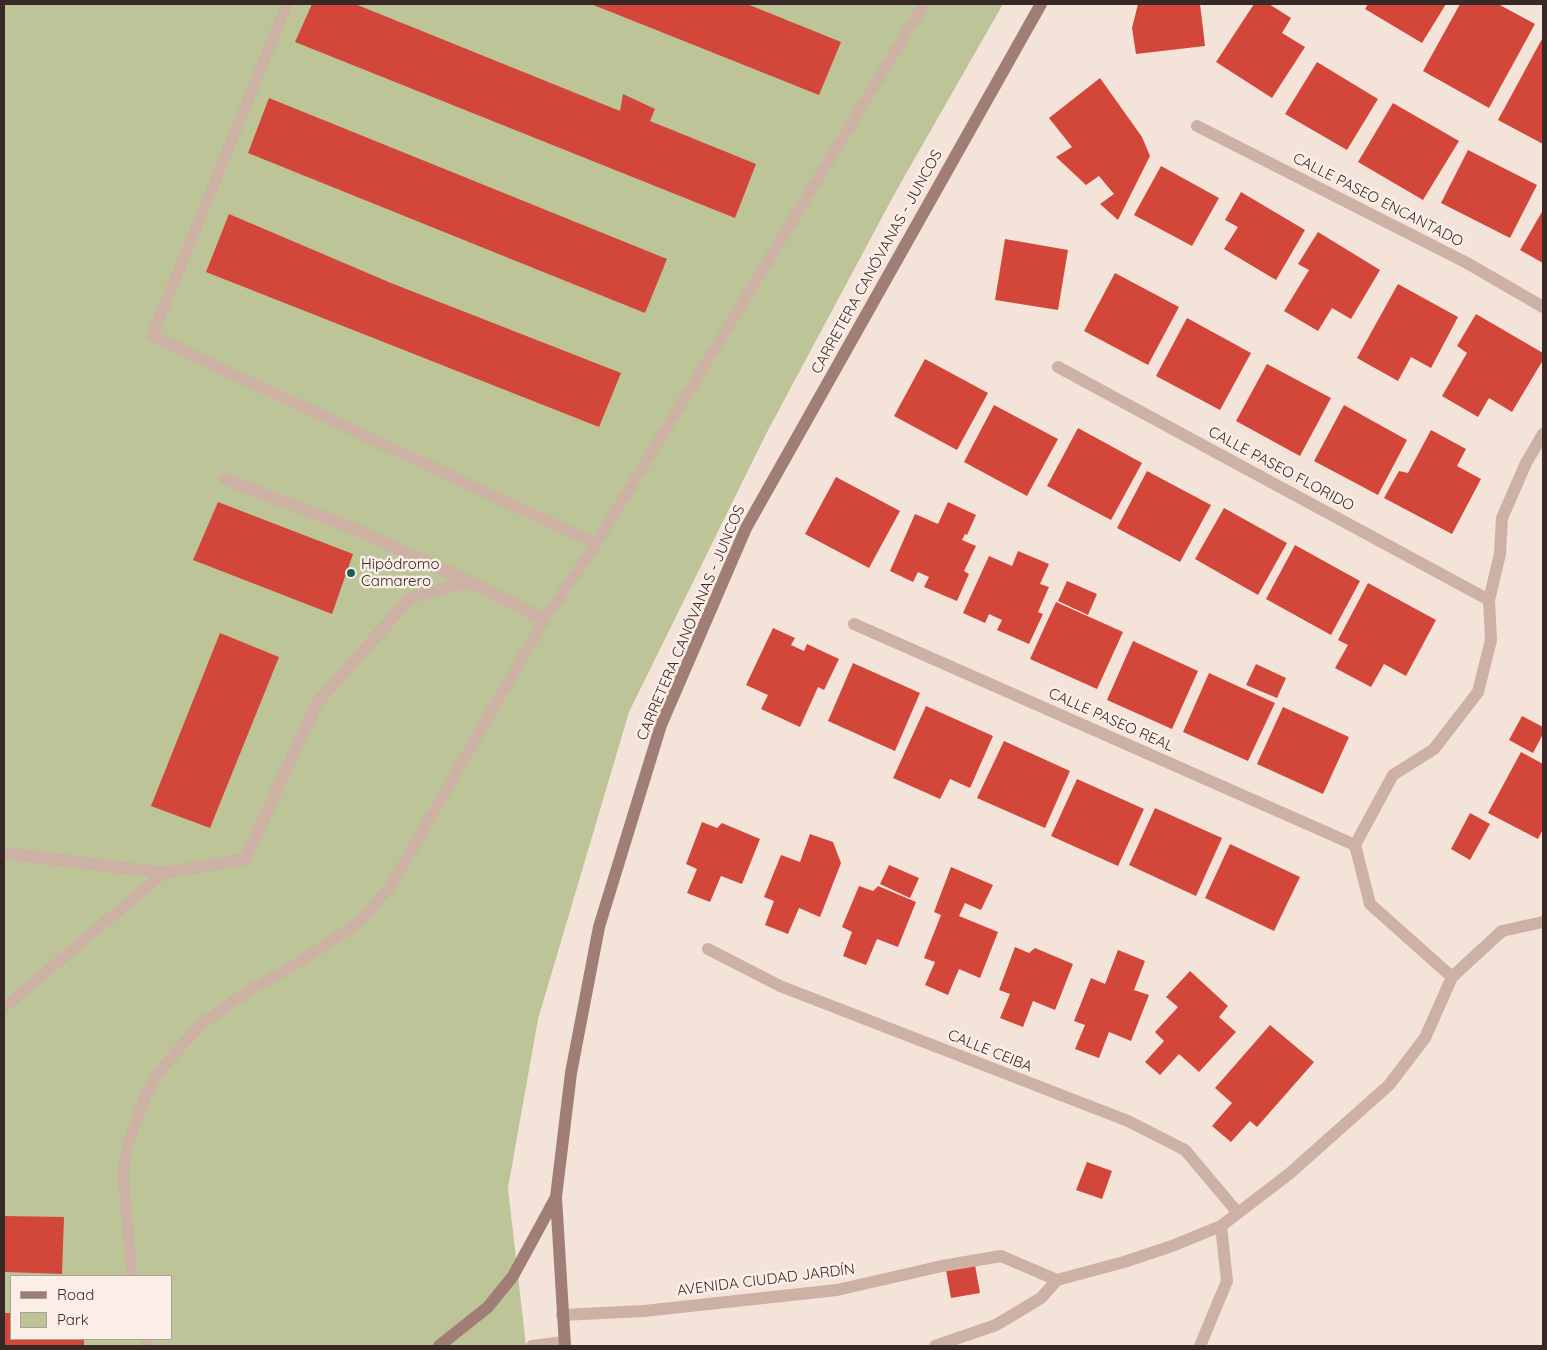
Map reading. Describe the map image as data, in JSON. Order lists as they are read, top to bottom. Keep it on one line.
{"streets":{"main road":["CARRETERA CANÓVANAS - JUNCOS"],"street":["CALLE PASEO ENCANTADO","CALLE PASEO FLORIDO","CALLE PASEO REAL","CALLE CEIBA","AVENIDA CIUDAD JARDÍN"]},"crossings":[["CARRETERA CANÓVANAS - JUNCOS","AVENIDA CIUDAD JARDÍN"]],"places":["Hipódromo Camarero"],"legend":["Road","Park"]}
